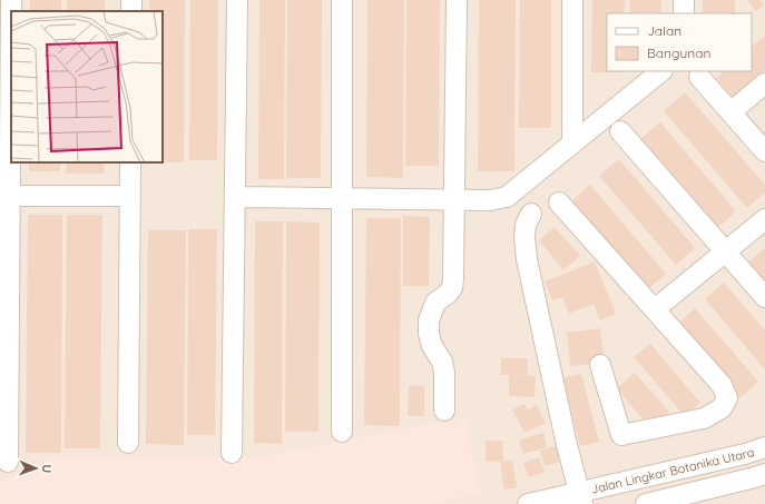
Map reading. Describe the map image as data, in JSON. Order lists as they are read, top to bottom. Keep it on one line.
{"streets":{"street":["Jalan Lingkar Botanika Utara"]},"legend":["Jalan","Bangunan"],"north":"right"}
